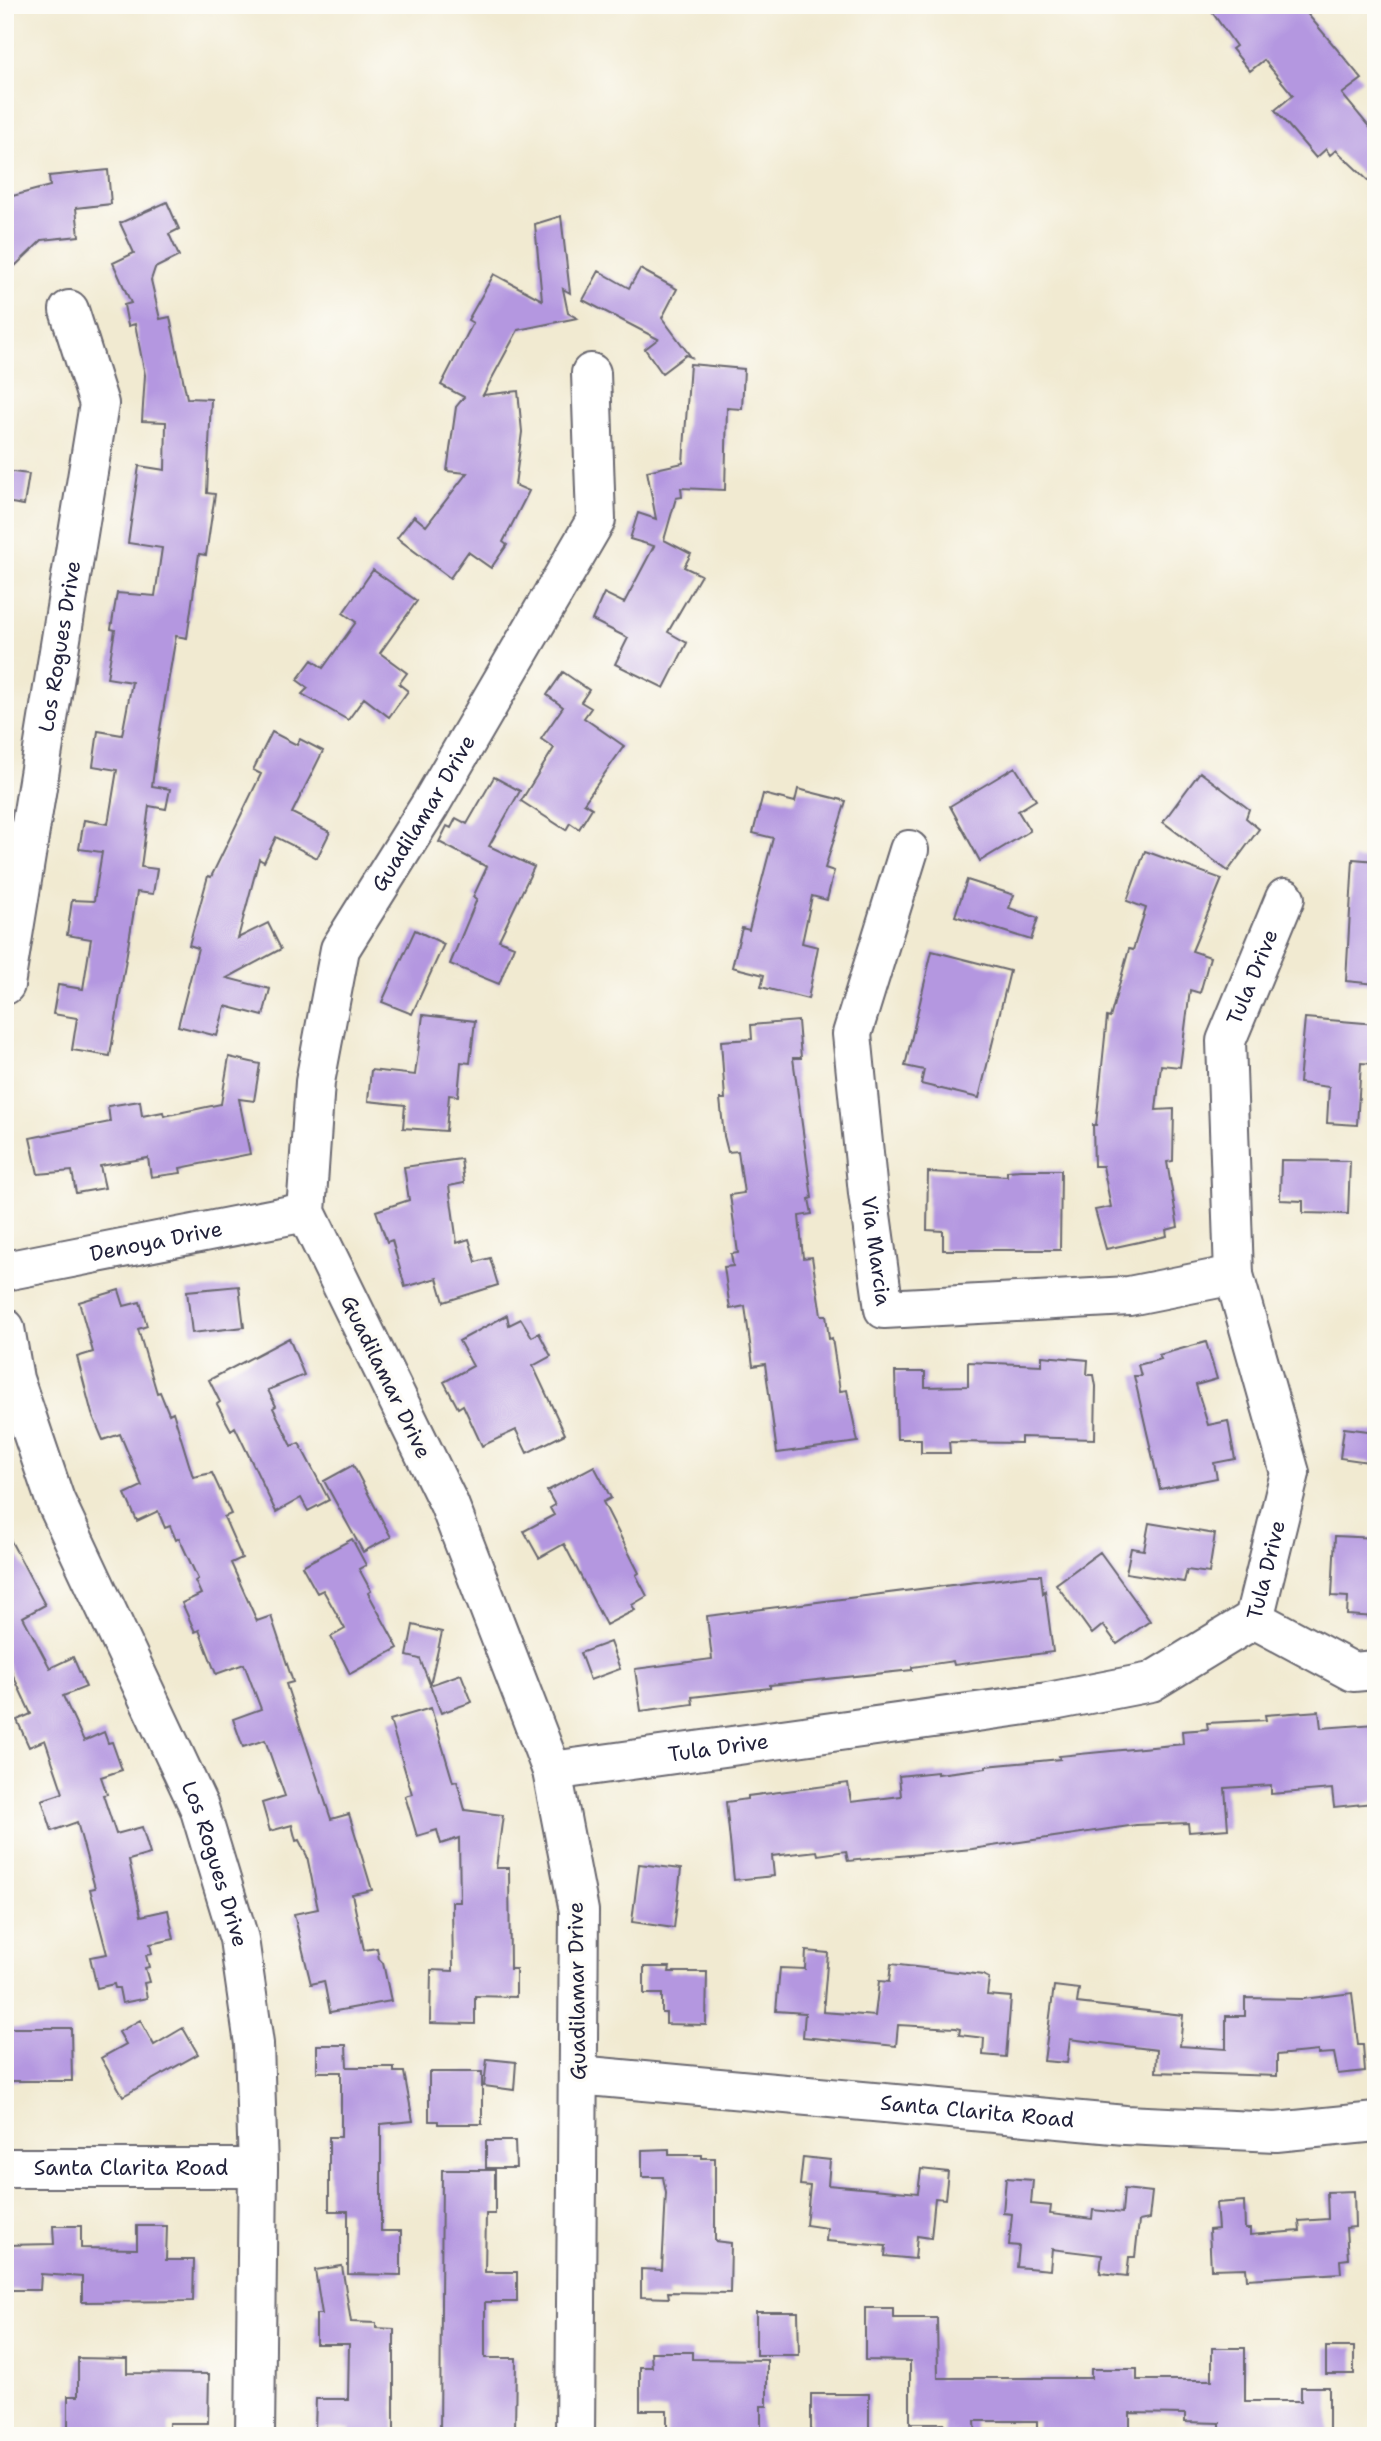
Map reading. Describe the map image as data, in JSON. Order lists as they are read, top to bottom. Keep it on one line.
{"streets":{"street":["Los Rogues Drive","Guadilamar Drive","Tula Drive","Denoya Drive","Via Marcia","Santa Clarita Road"]},"crossings":[["Los Rogues Drive","Santa Clarita Road"],["Guadilamar Drive","Tula Drive"],["Guadilamar Drive","Denoya Drive"],["Guadilamar Drive","Santa Clarita Road"],["Tula Drive","Via Marcia"]]}
